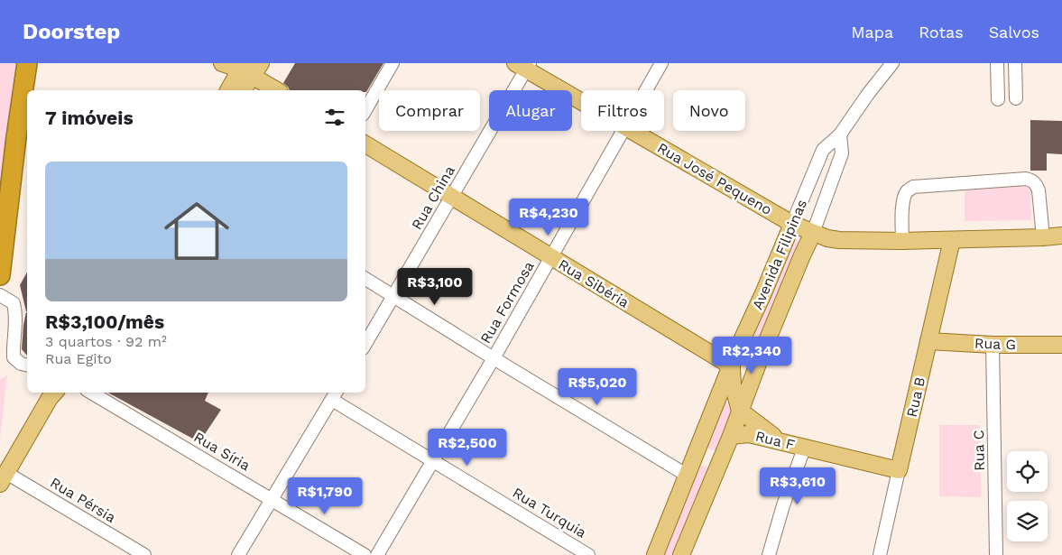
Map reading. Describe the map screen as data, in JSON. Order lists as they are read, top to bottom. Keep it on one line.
{"streets":{"main road":["Rua José Pequeno","Avenida Filipinas","Rua Sibéria","Rua G","Rua B","Rua F"],"street":["Rua China","Rua Formosa","Rua C","Rua Síria","Rua Pérsia","Rua Turquia"]},"crossings":[["Rua José Pequeno","Rua China"],["Rua José Pequeno","Avenida Filipinas"],["Rua José Pequeno","Rua B"],["Rua China","Rua Sibéria"],["Avenida Filipinas","Rua Sibéria"],["Avenida Filipinas","Rua F"],["Rua Sibéria","Rua Formosa"],["Rua Formosa","Rua Turquia"],["Rua G","Rua B"],["Rua G","Rua C"],["Rua B","Rua F"]],"page":{"header":"Doorstep","nav":["Mapa","Rotas","Salvos"],"chip":["Comprar","Alugar","Filtros","Novo"],"heading":"7 imóveis","list":[{"name":"R$3,100/mês","note":"3 quartos · 92 m² · Rua Egito"}],"price":["R$4,230","R$3,100","R$2,340","R$5,020","R$2,500","R$3,610","R$1,790"]}}
